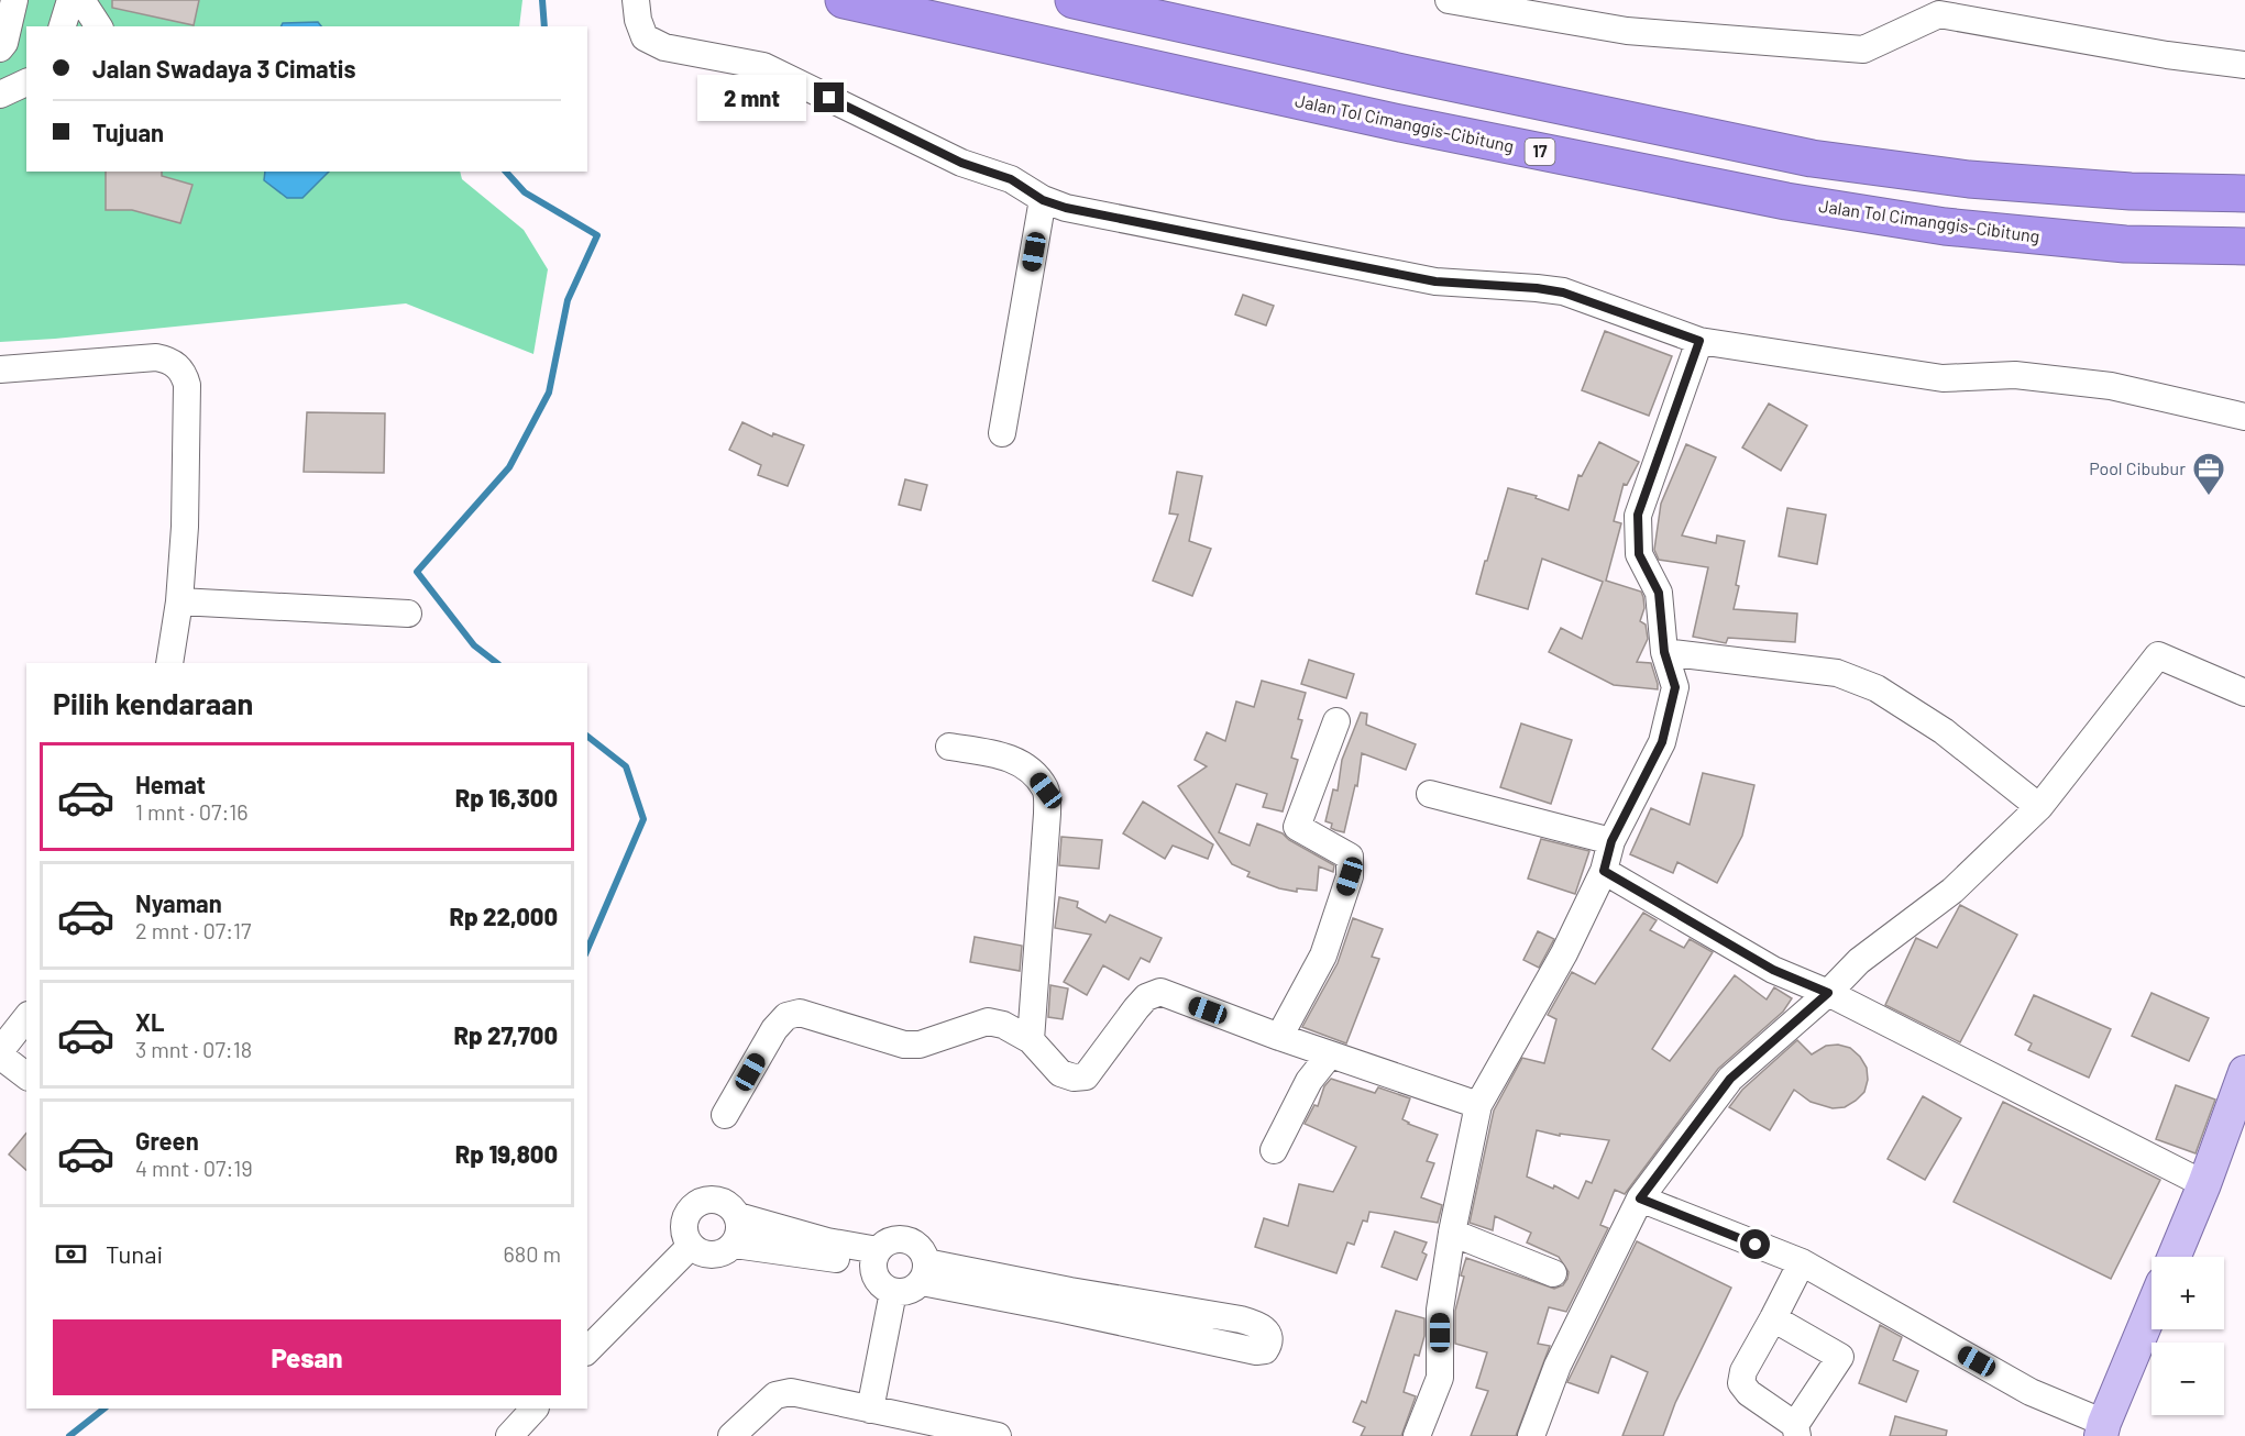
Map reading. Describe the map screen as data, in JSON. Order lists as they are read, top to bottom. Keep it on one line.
{"streets":{"highway":["Jalan Tol Cimanggis–Cibitung","17"]},"places":{"office":["Pool Cibubur"]},"page":{"banner":["Jalan Swadaya 3 Cimatis","Tujuan"],"bubble":"2 mnt","heading":"Pilih kendaraan","list":[{"name":"Hemat","note":"1 mnt · 07:16","value":"Rp 16,300"},{"name":"Nyaman","note":"2 mnt · 07:17","value":"Rp 22,000"},{"name":"XL","note":"3 mnt · 07:18","value":"Rp 27,700"},{"name":"Green","note":"4 mnt · 07:19","value":"Rp 19,800"}],"pay":["Tunai","680 m"],"map_buttons":["+","−"],"buttons":"Pesan"}}
